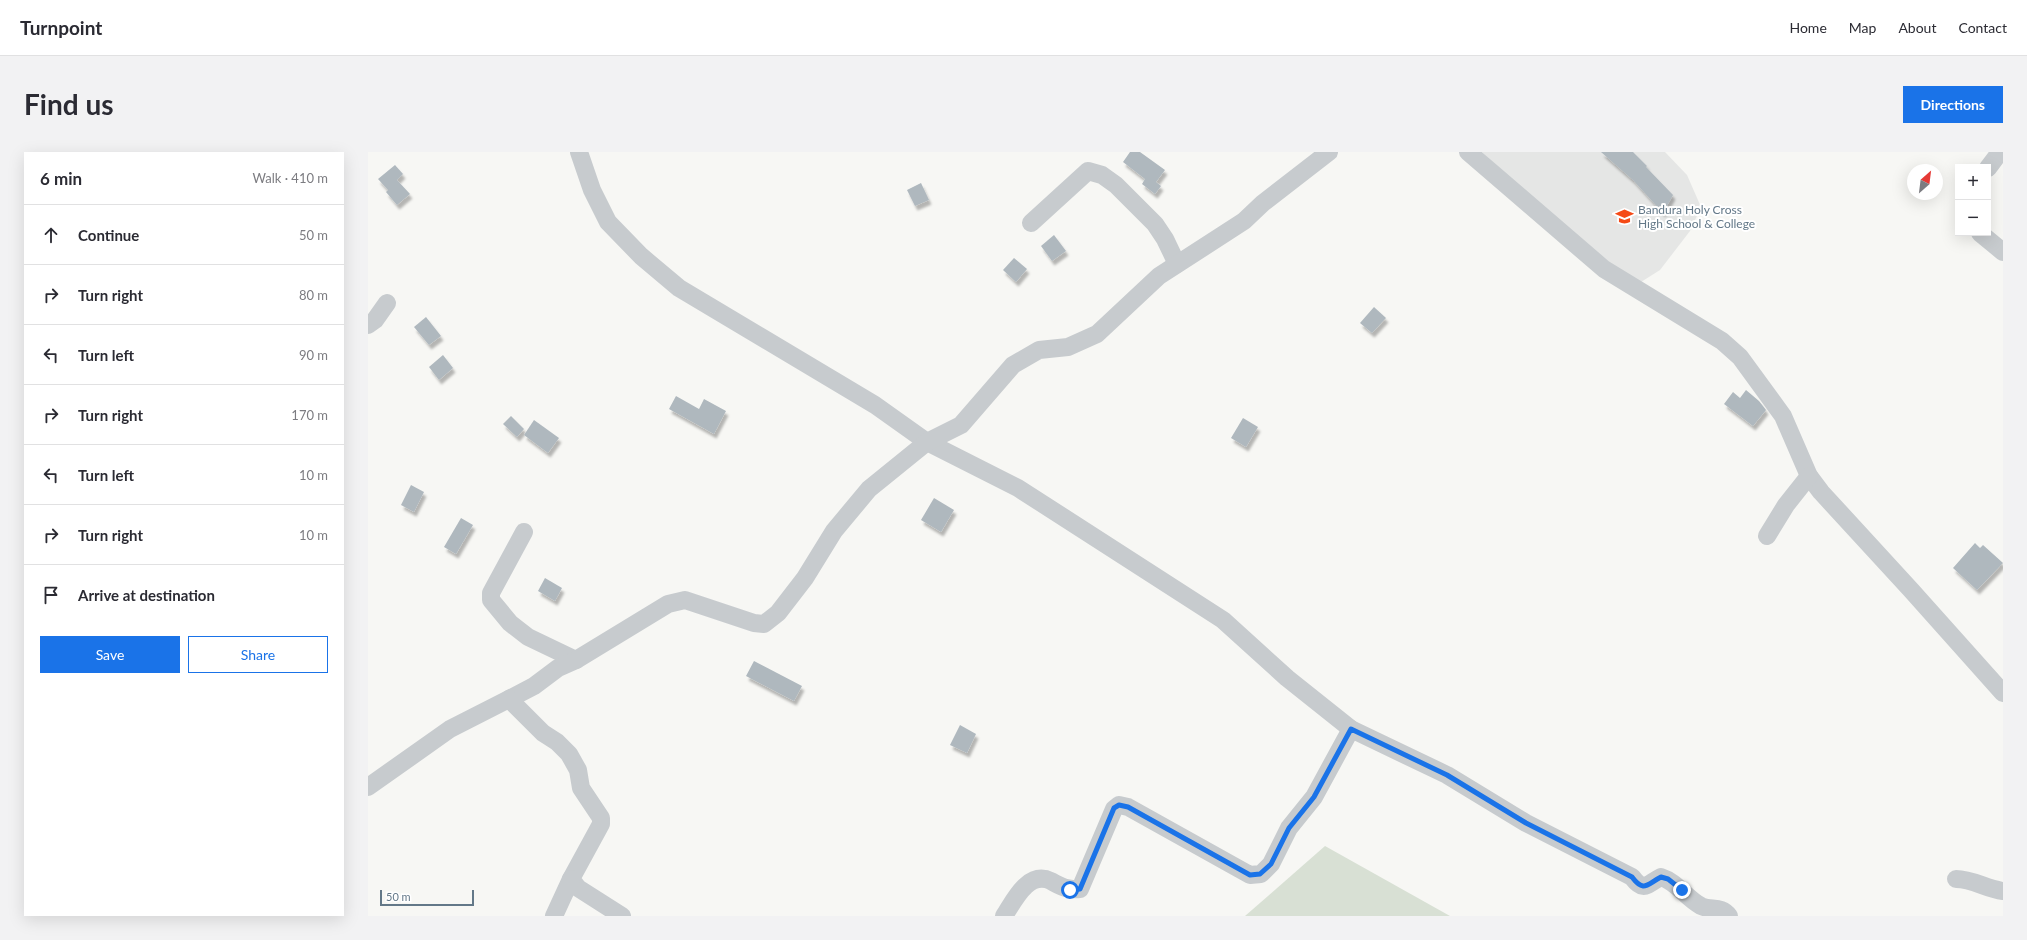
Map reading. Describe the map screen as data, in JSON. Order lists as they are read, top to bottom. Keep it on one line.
{"places":{"school or university":["Bandura Holy Cross High School & College"]},"scale_bar":"50 m","north":"top right","page":{"header":"Turnpoint","nav":["Home","Map","About","Contact"],"buttons":["Directions",["Save","Share"]],"title":"Find us","heading":["6 min","Walk · 410 m"],"map_buttons":["+","−"],"list":[["Continue","50 m"],["Turn right","80 m"],["Turn left","90 m"],["Turn right","170 m"],["Turn left","10 m"],["Turn right","10 m"],"Arrive at destination"],"scale":"50 m"}}
